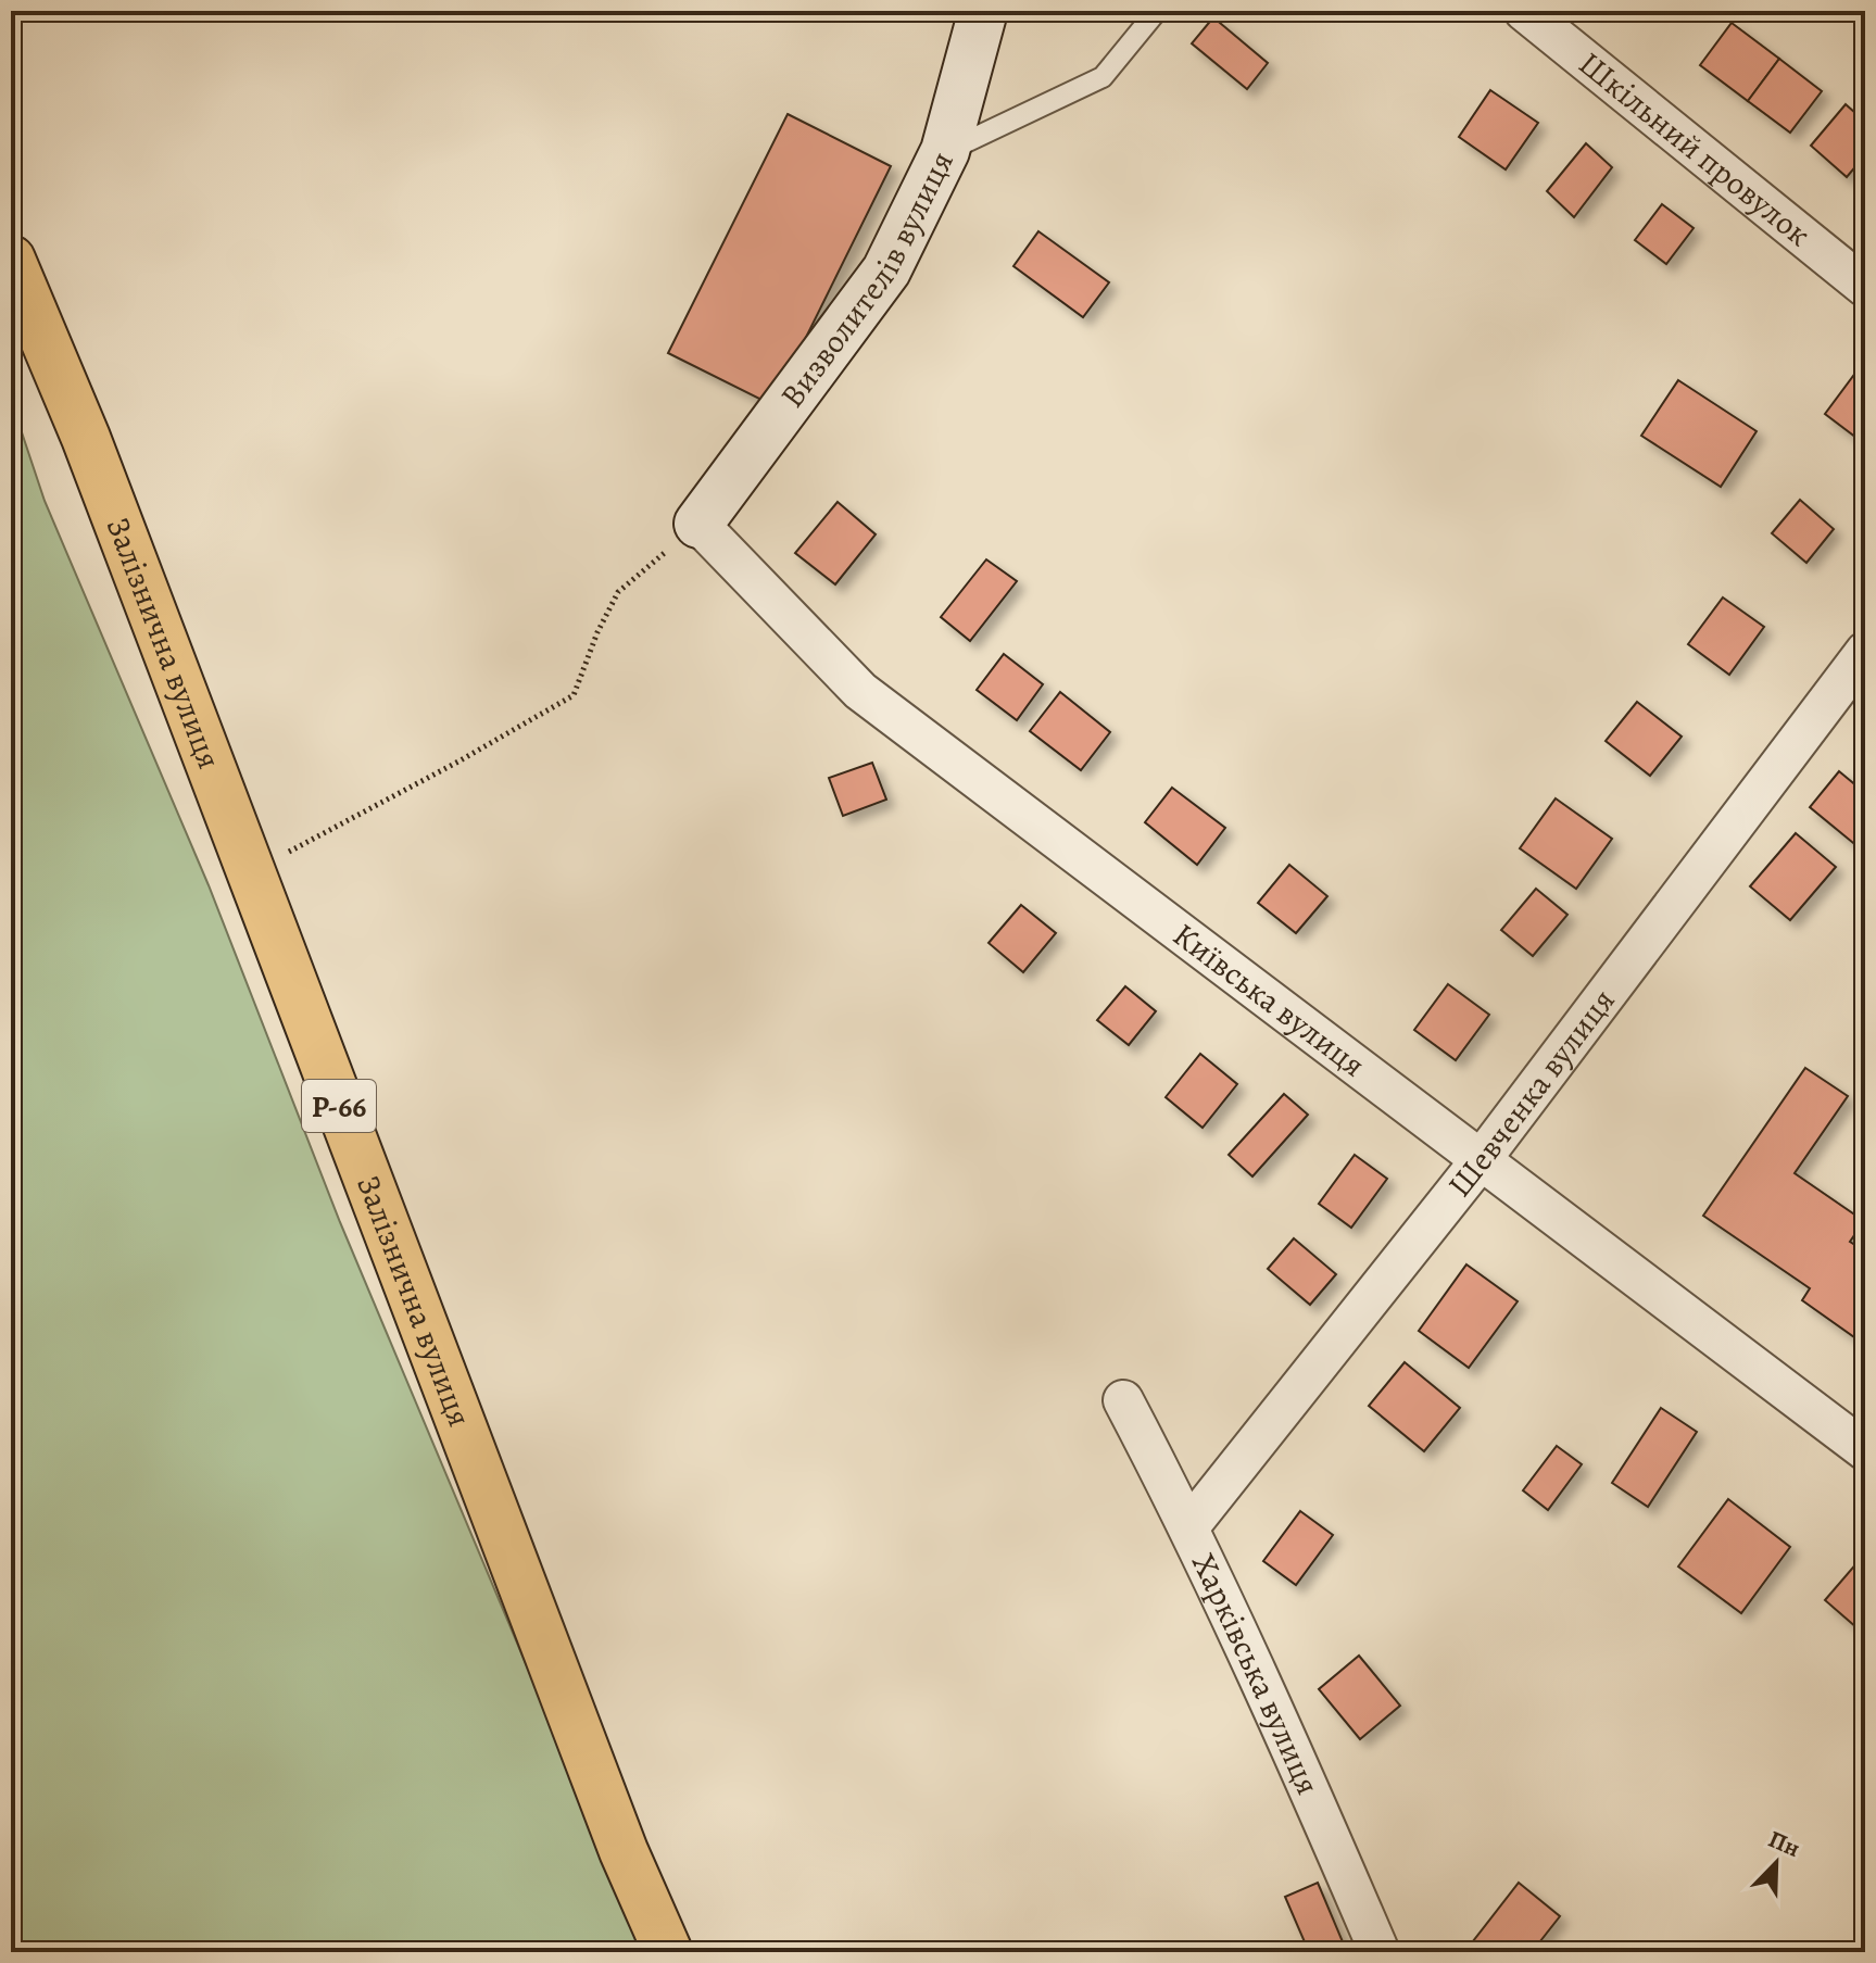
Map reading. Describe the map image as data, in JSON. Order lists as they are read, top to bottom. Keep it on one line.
{"streets":{"main road":["Залізнична вулиця","Р-66"],"street":["Шкільний провулок","Визволителів вулиця","Київська вулиця","Шевченка вулиця","Харківська вулиця"]},"crossings":[["Визволителів вулиця","Київська вулиця"],["Київська вулиця","Шевченка вулиця"],["Шевченка вулиця","Харківська вулиця"]],"north":"top right"}
